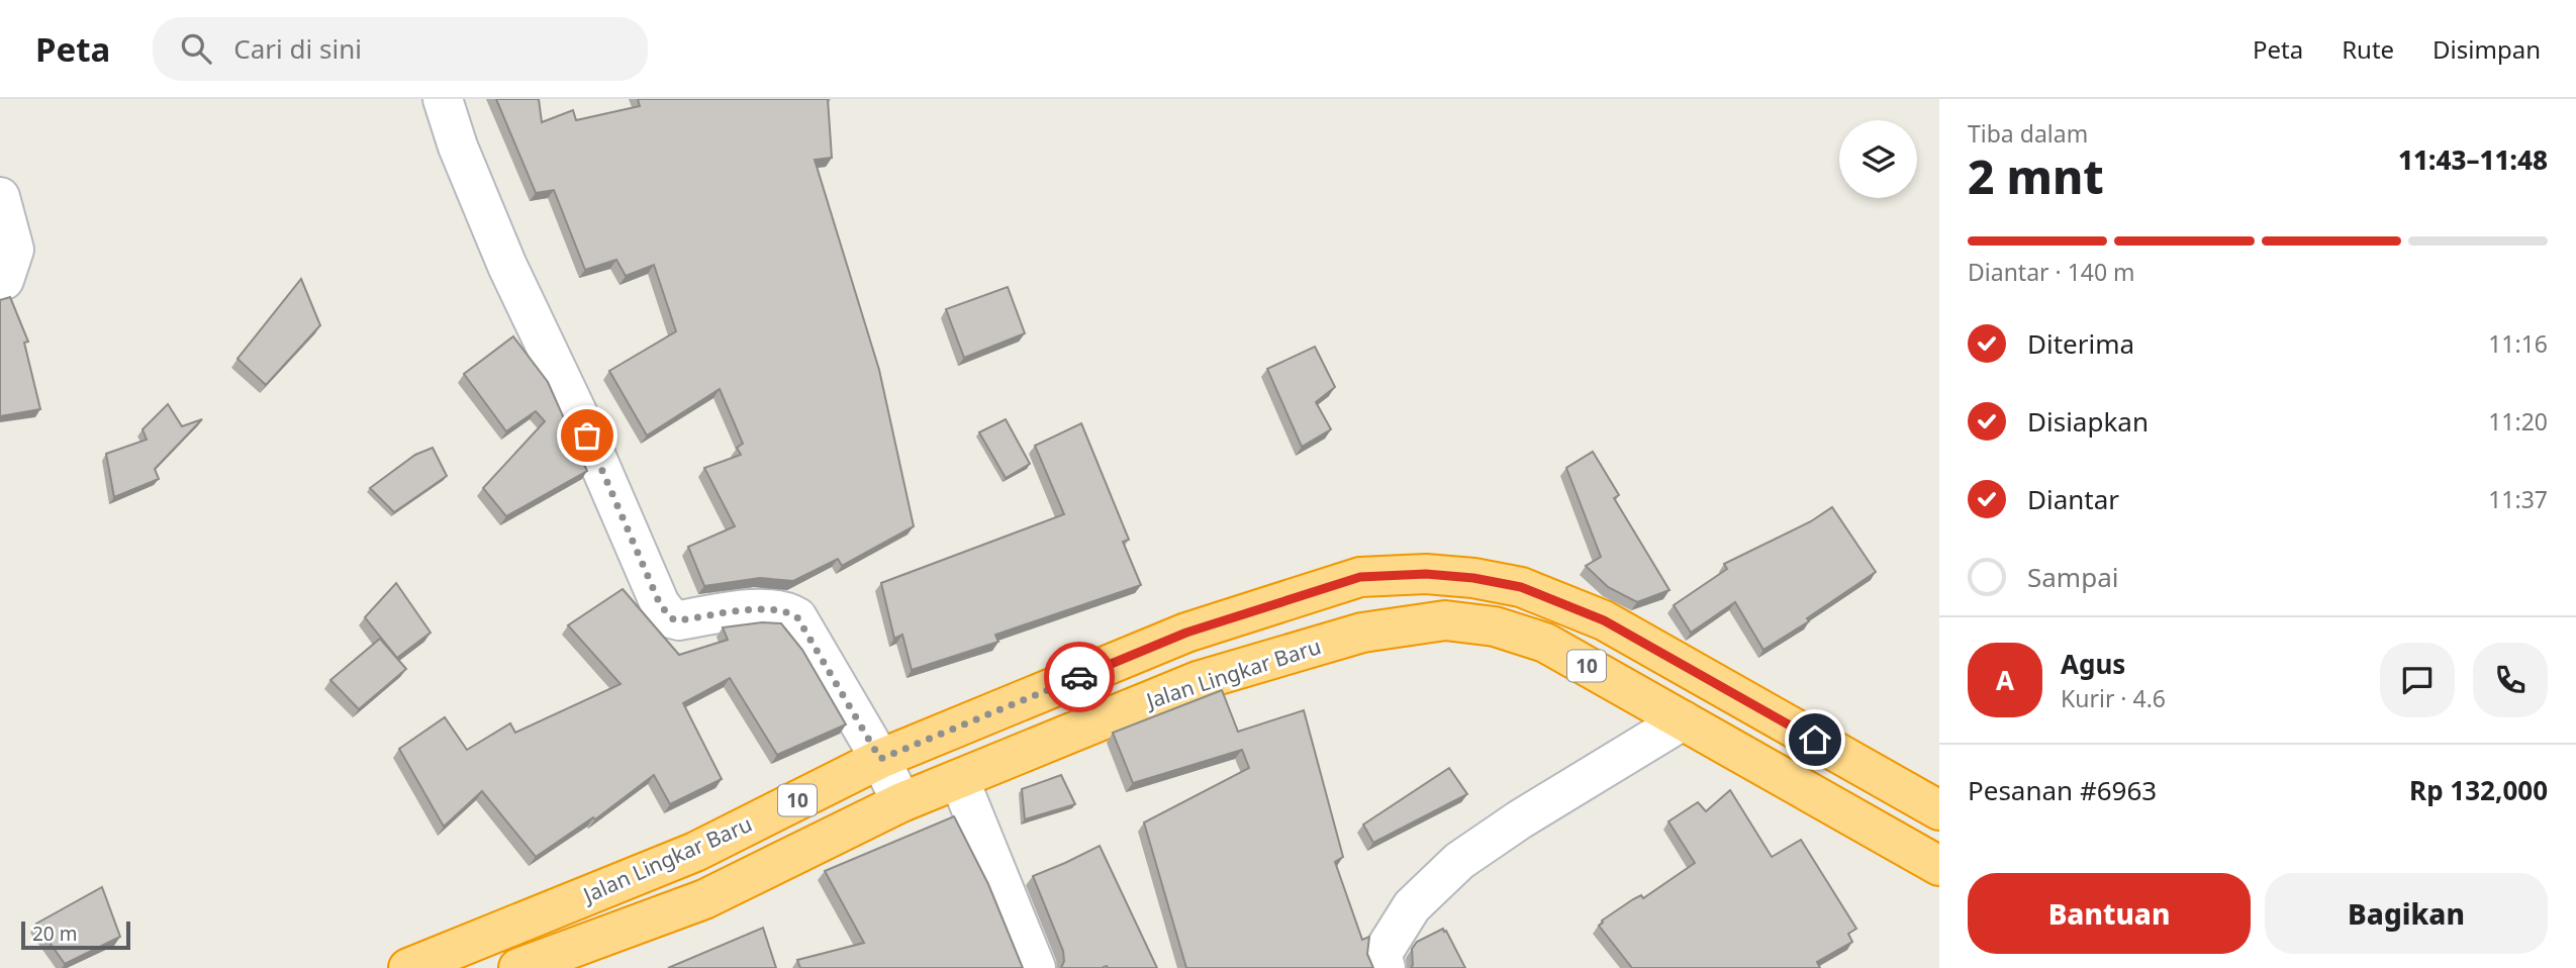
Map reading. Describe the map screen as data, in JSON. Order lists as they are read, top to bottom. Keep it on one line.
{"streets":{"highway":["10","Jalan Lingkar Baru"]},"scale_bar":"20 m","page":{"header":"Peta","search":"Cari di sini","nav":["Peta","Rute","Disimpan"],"heading":["2 mnt","Tiba dalam","11:43–11:48"],"panel":["Agus","Kurir · 4.6","Pesanan #6963","Rp 132,000"],"bar":"Diantar · 140 m","list":[["Diterima","11:16"],["Disiapkan","11:20"],["Diantar","11:37"],"Sampai"],"round":"A","buttons":["Bantuan","Bagikan"],"scale":"20 m"}}
